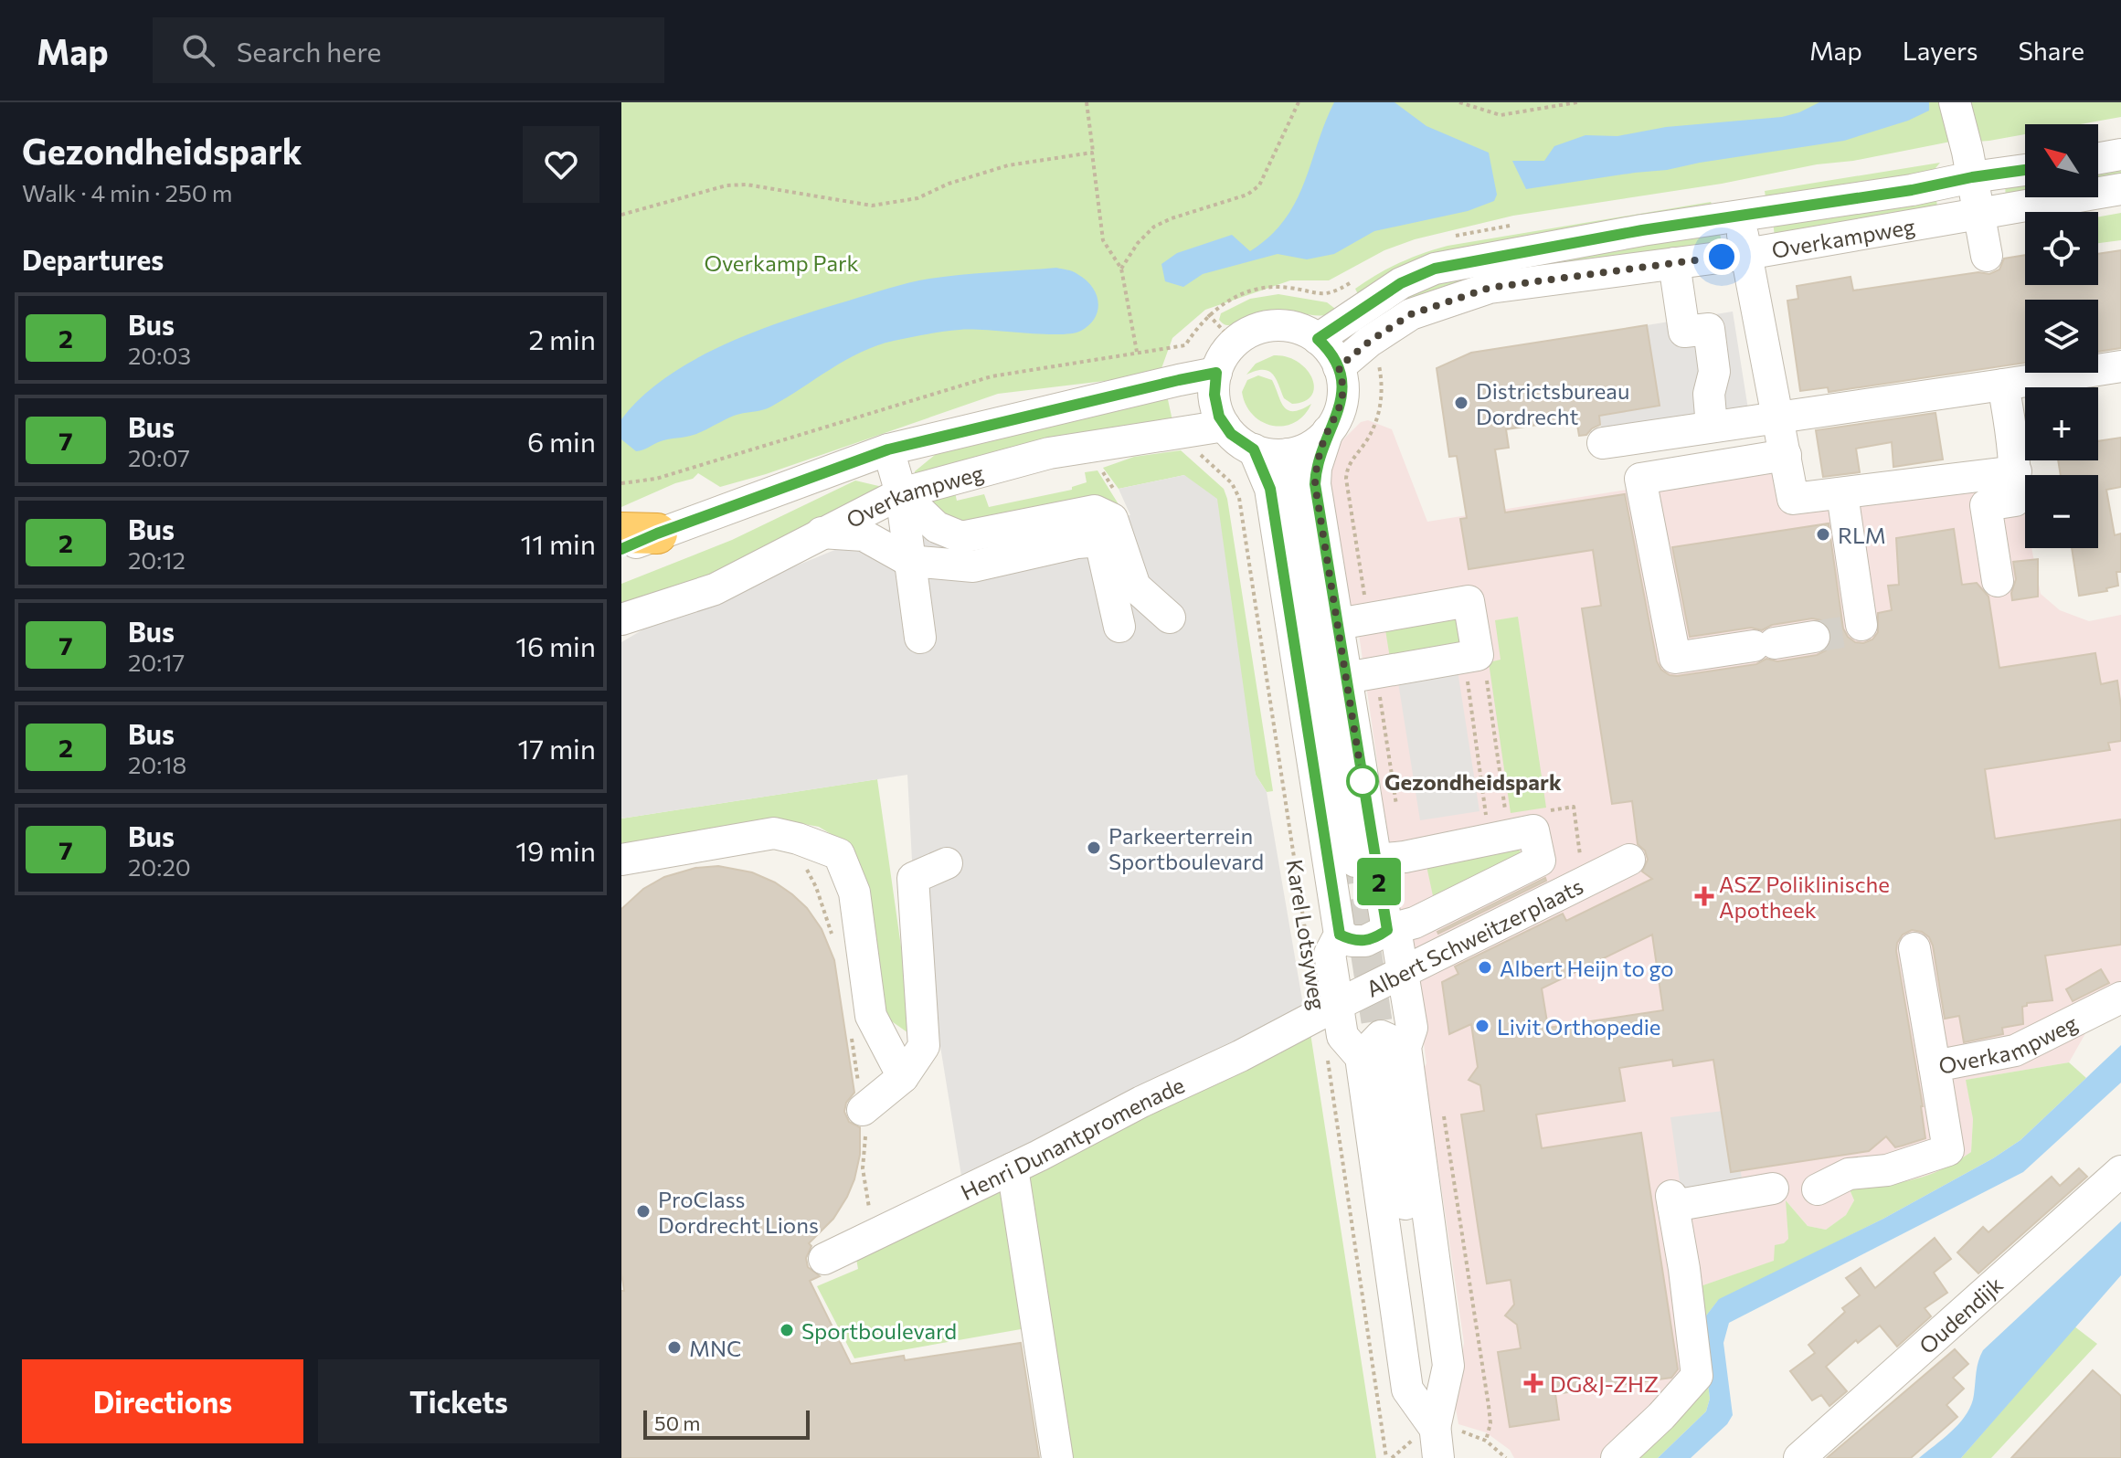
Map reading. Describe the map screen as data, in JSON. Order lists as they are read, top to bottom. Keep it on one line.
{"streets":{"street":["Overkampweg","Karel Lotsyweg","Albert Schweitzerplaats","Henri Dunantpromenade","Oudendijk"]},"crossings":[["Overkampweg","Karel Lotsyweg"],["Karel Lotsyweg","Albert Schweitzerplaats"],["Karel Lotsyweg","Henri Dunantpromenade"],["Albert Schweitzerplaats","Henri Dunantpromenade"]],"parks":["Overkamp Park"],"places":{"other":["Districtsbureau Dordrecht","RLM","Gezondheidspark","Parkeerterrein Sportboulevard","Albert Heijn to go","Livit Orthopedie","ProClass Dordrecht Lions","Sportboulevard","MNC"],"health":["ASZ Poliklinische Apotheek","DG&J-ZHZ"]},"lines":["bus line 2"],"scale_bar":"50 m","north":"top left","page":{"header":"Map","search":"Search here","nav":["Map","Layers","Share"],"heading":[["Gezondheidspark","Walk · 4 min · 250 m"],"Departures"],"on_map":"2","map_buttons":["+","−"],"list":[{"mark":"2","name":"Bus","note":"20:03","value":"2 min"},{"mark":"7","name":"Bus","note":"20:07","value":"6 min"},{"mark":"2","name":"Bus","note":"20:12","value":"11 min"},{"mark":"7","name":"Bus","note":"20:17","value":"16 min"},{"mark":"2","name":"Bus","note":"20:18","value":"17 min"},{"mark":"7","name":"Bus","note":"20:20","value":"19 min"}],"buttons":["Directions","Tickets"],"scale":"50 m"}}
